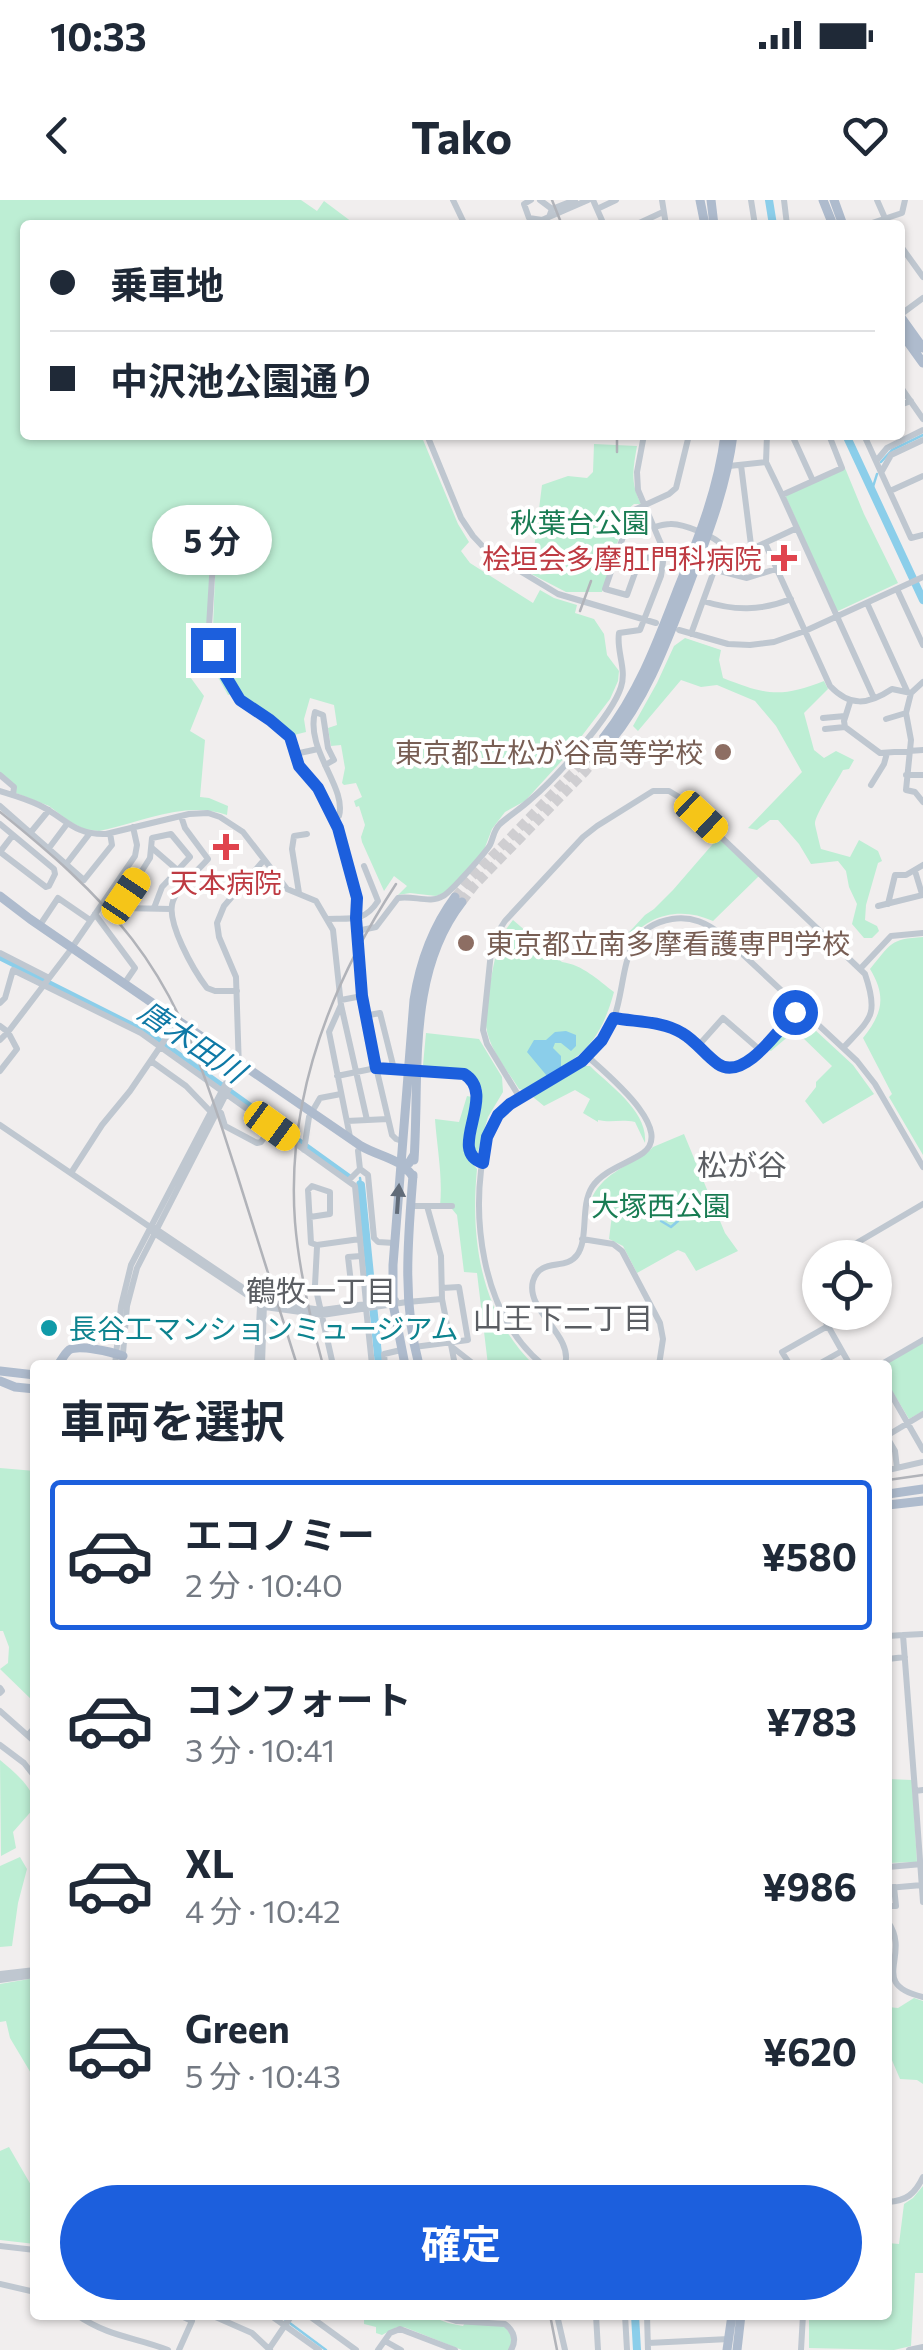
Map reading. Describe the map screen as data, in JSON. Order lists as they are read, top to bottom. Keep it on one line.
{"districts":["松が谷","鶴牧一丁目","山王下二丁目"],"water":["唐木田川"],"parks":["秋葉台公園","大塚西公園"],"places":{"health":["桧垣会多摩肛門科病院","天本病院"],"other":["東京都立松が谷高等学校","東京都立南多摩看護専門学校","長谷工マンションミュージアム"]},"page":{"status":"10:33","header":"Tako","banner":["乗車地","中沢池公園通り"],"bubble":"5 分","heading":"車両を選択","list":[{"name":"エコノミー","note":"2 分 · 10:40","value":"¥580"},{"name":"コンフォート","note":"3 分 · 10:41","value":"¥783"},{"name":"XL","note":"4 分 · 10:42","value":"¥986"},{"name":"Green","note":"5 分 · 10:43","value":"¥620"}],"buttons":"確定"}}
